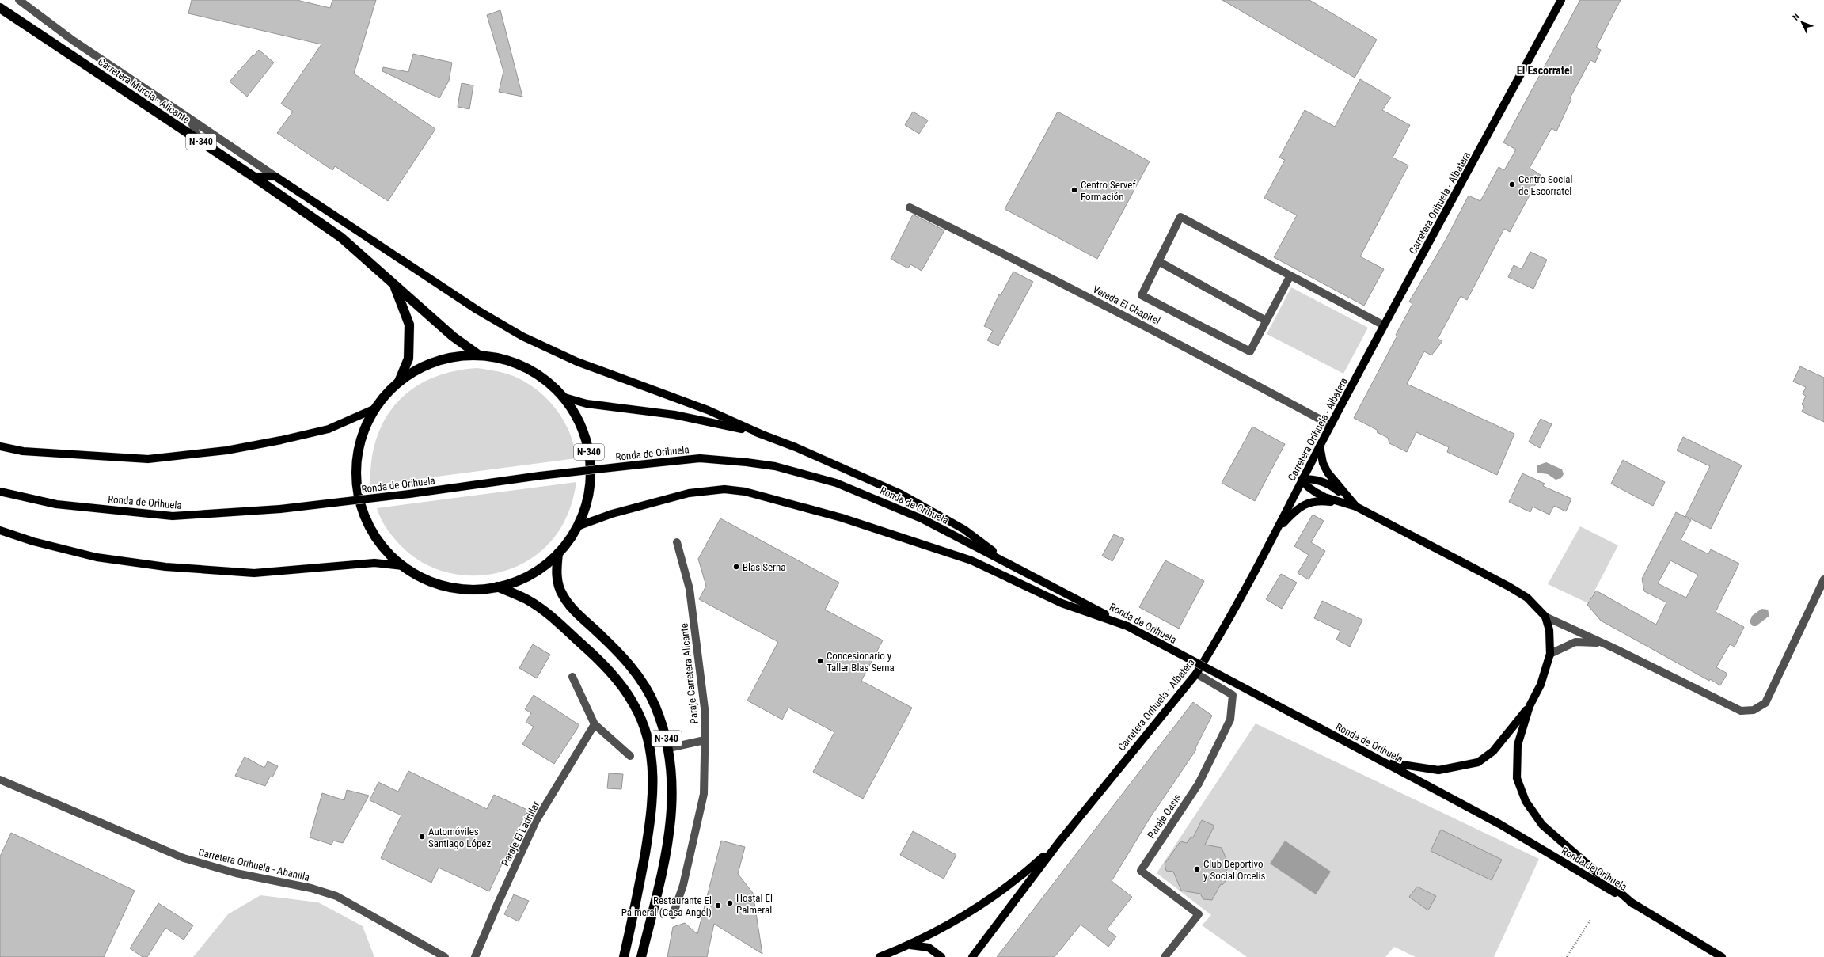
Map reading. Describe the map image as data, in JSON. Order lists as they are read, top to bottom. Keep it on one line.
{"streets":{"highway":["Carretera Murcia - Alicante","N-340"],"main road":["Carretera Orihuela - Albatera","Ronda de Orihuela"],"street":["Vereda El Chapitel","Paraje Carretera Alicante","Paraje Oasis","Paraje El Ladrillar","Carretera Orihuela - Abanilla"]},"crossings":[["Carretera Murcia - Alicante","N-340"],["Carretera Orihuela - Albatera","Vereda El Chapitel"],["Carretera Orihuela - Albatera","Paraje Oasis"]],"districts":["El Escorratel"],"places":["Centro Social de Escorratel","Centro Servef Formación","Blas Serna","Concesionario y Taller Blas Serna","Automóviles Santiago López","Club Deportivo y Social Orcelis","Hostal El Palmeral","Restaurante El Palmeral (Casa Angel)"],"north":"top left"}
